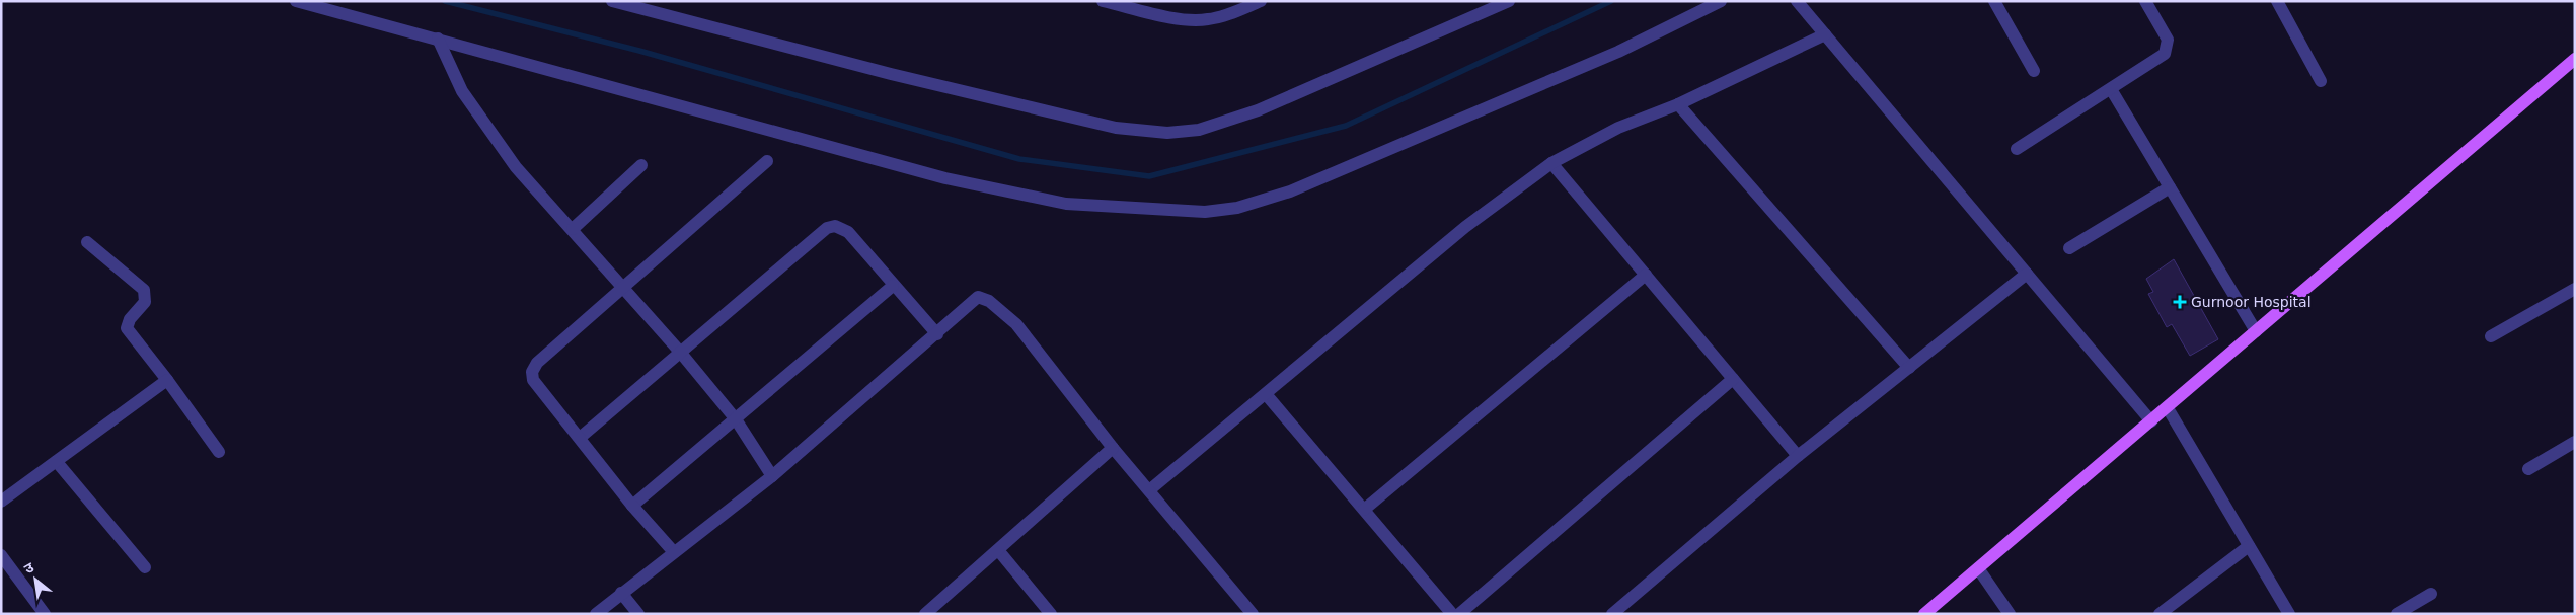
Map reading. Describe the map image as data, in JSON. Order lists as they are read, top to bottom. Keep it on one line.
{"places":{"health":["Gurnoor Hospital"]},"north":"top left"}
